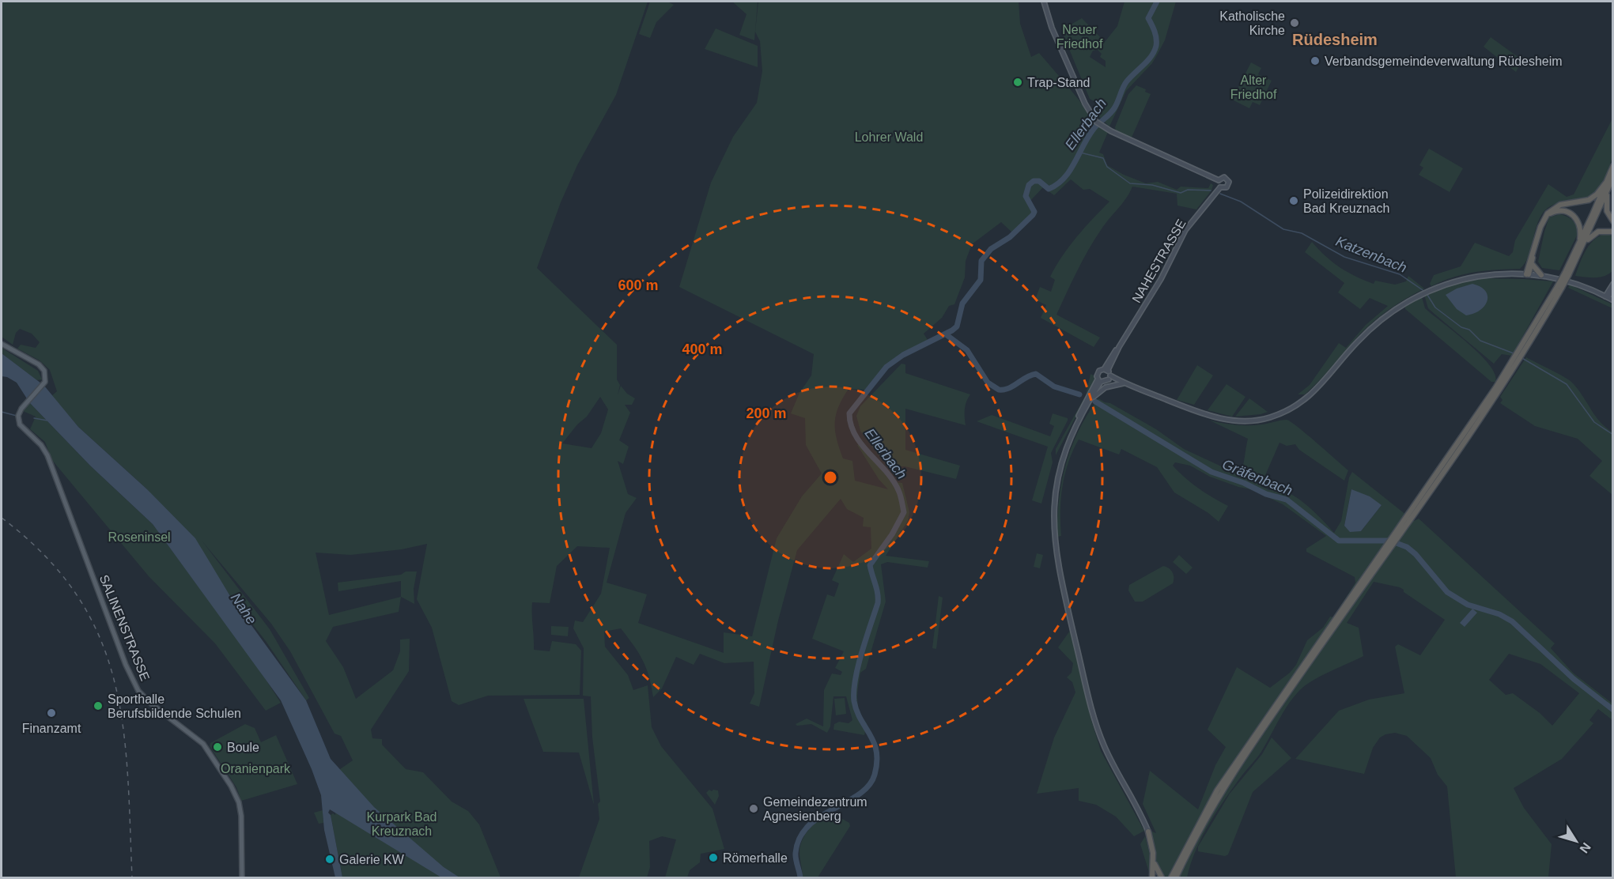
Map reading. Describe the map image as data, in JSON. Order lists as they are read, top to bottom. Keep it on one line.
{"streets":{"main road":["NAHESTRASSE","SALINENSTRASSE"]},"districts":["Rüdesheim"],"water":["Ellerbach","Katzenbach","Gräfenbach","Nahe"],"parks":["Neuer Friedhof","Alter Friedhof","Lohrer Wald","Roseninsel","Oranienpark","Kurpark Bad Kreuznach"],"places":["Katholische Kirche","Verbandsgemeindeverwaltung Rüdesheim","Trap-Stand","Polizeidirektion Bad Kreuznach","Sporthalle Berufsbildende Schulen","Finanzamt","Boule","Gemeindezentrum Agnesienberg","Römerhalle","Galerie KW"],"north":"bottom right","rings":["600 m","400 m","200 m"]}
